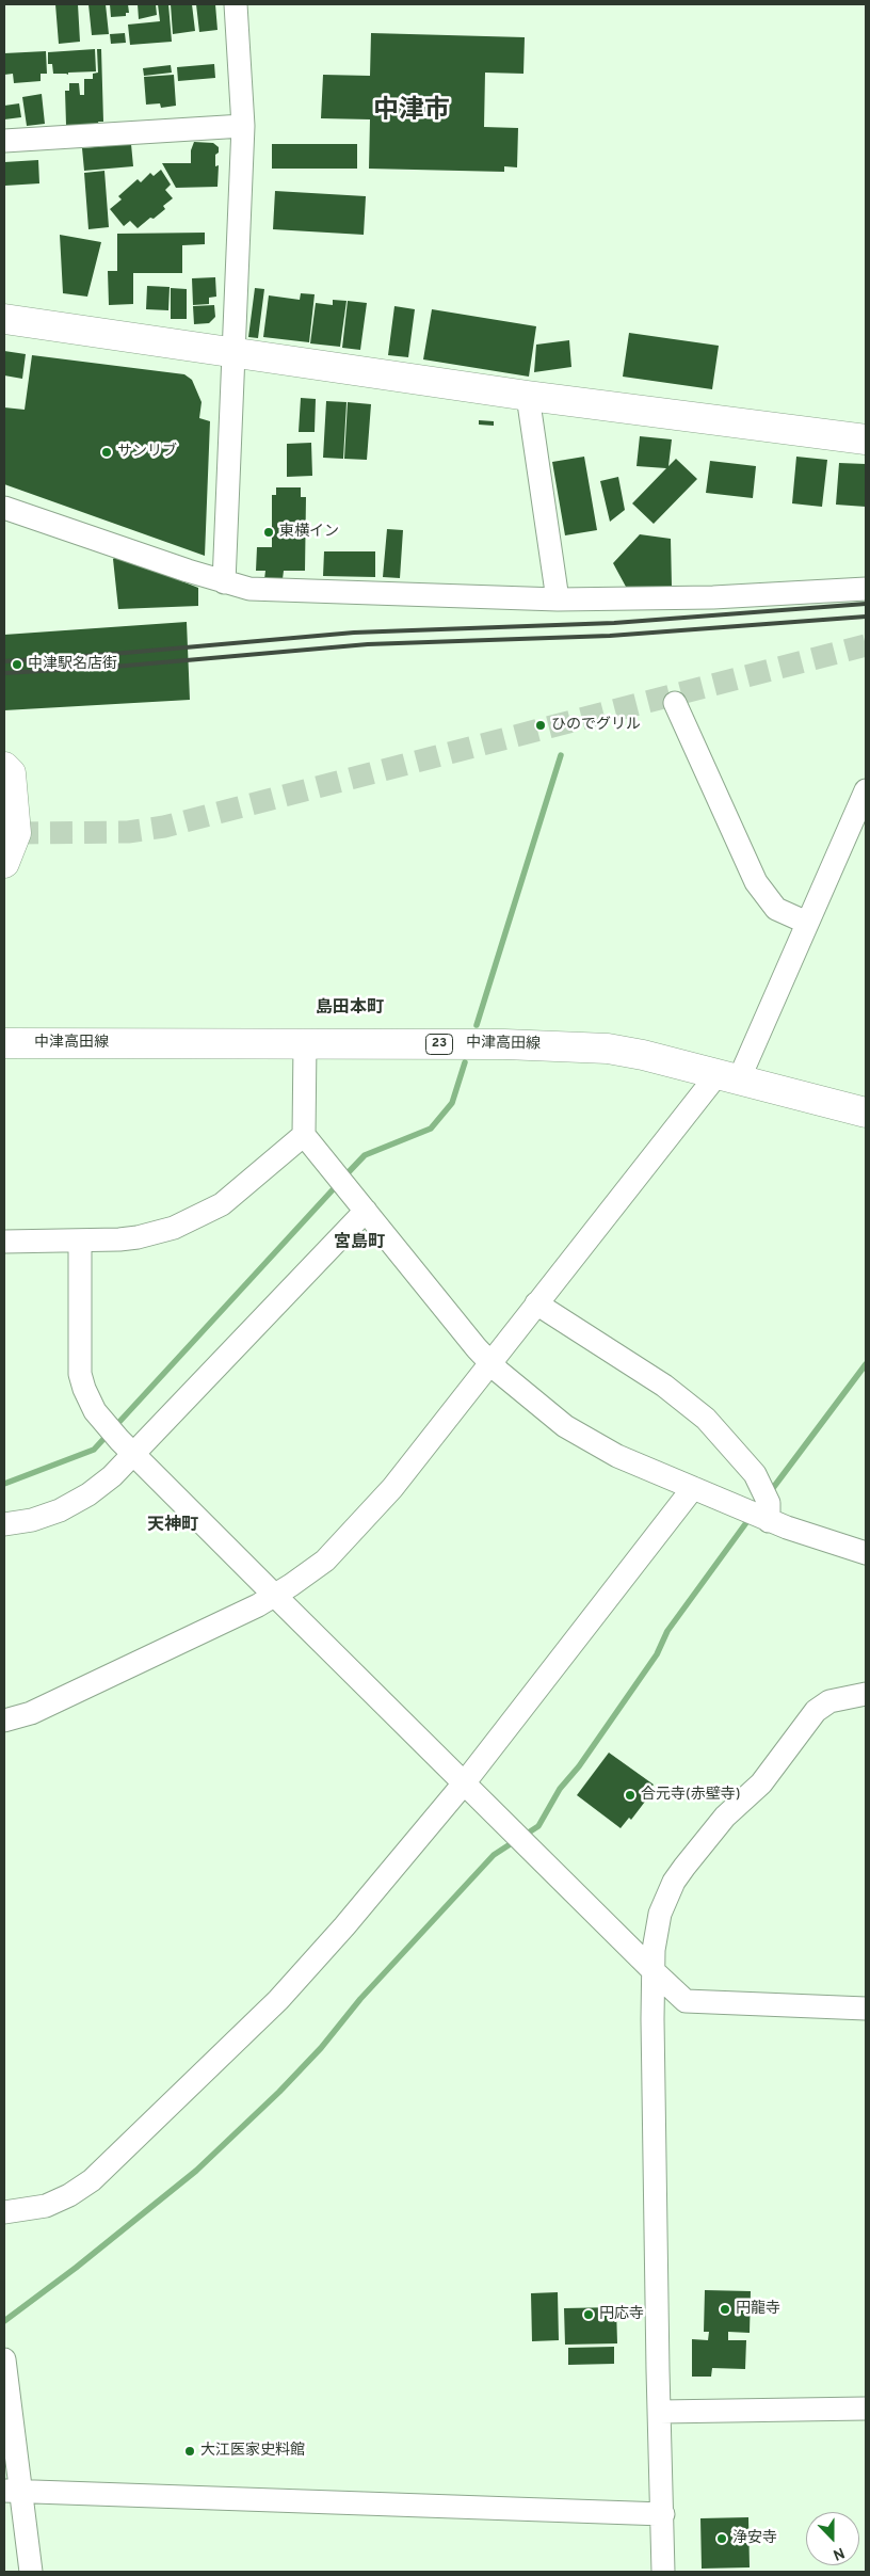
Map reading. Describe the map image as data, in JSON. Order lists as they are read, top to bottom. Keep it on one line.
{"streets":{"main road":["中津高田線","23"]},"districts":["中津市","島田本町","宮島町","天神町"],"places":["サンリブ","東横イン","中津駅名店街","ひのでグリル","合元寺(赤壁寺)","円龍寺","円応寺","大江医家史料館","浄安寺"],"north":"bottom"}
